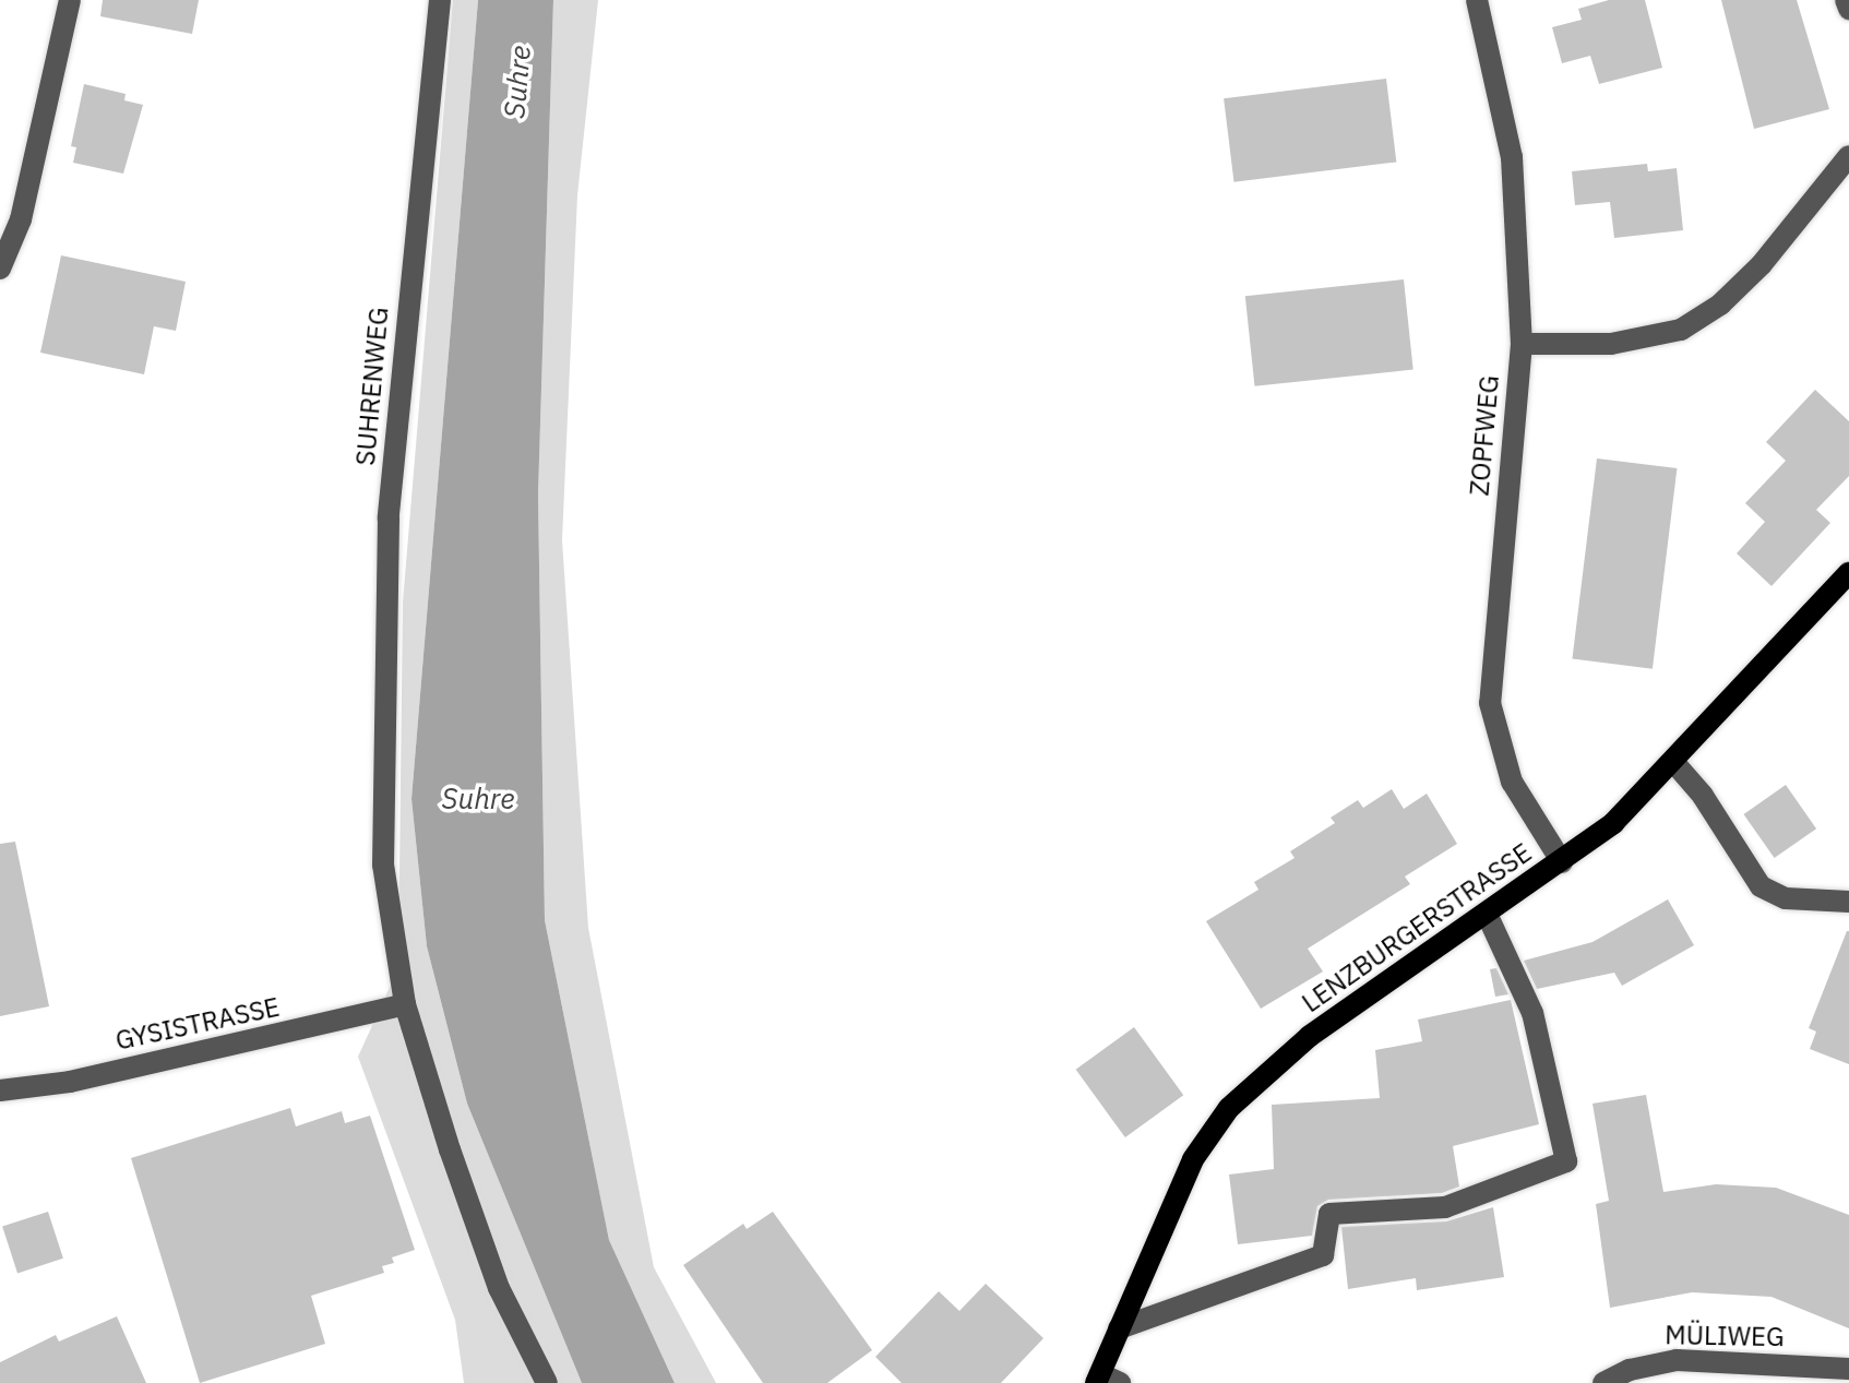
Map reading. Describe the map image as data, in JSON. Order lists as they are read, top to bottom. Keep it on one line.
{"streets":{"main road":["LENZBURGERSTRASSE"],"street":["SUHRENWEG","ZOPFWEG","GYSISTRASSE","MÜLIWEG"]},"crossings":[["SUHRENWEG","GYSISTRASSE"],["ZOPFWEG","LENZBURGERSTRASSE"]],"water":["Suhre"]}
